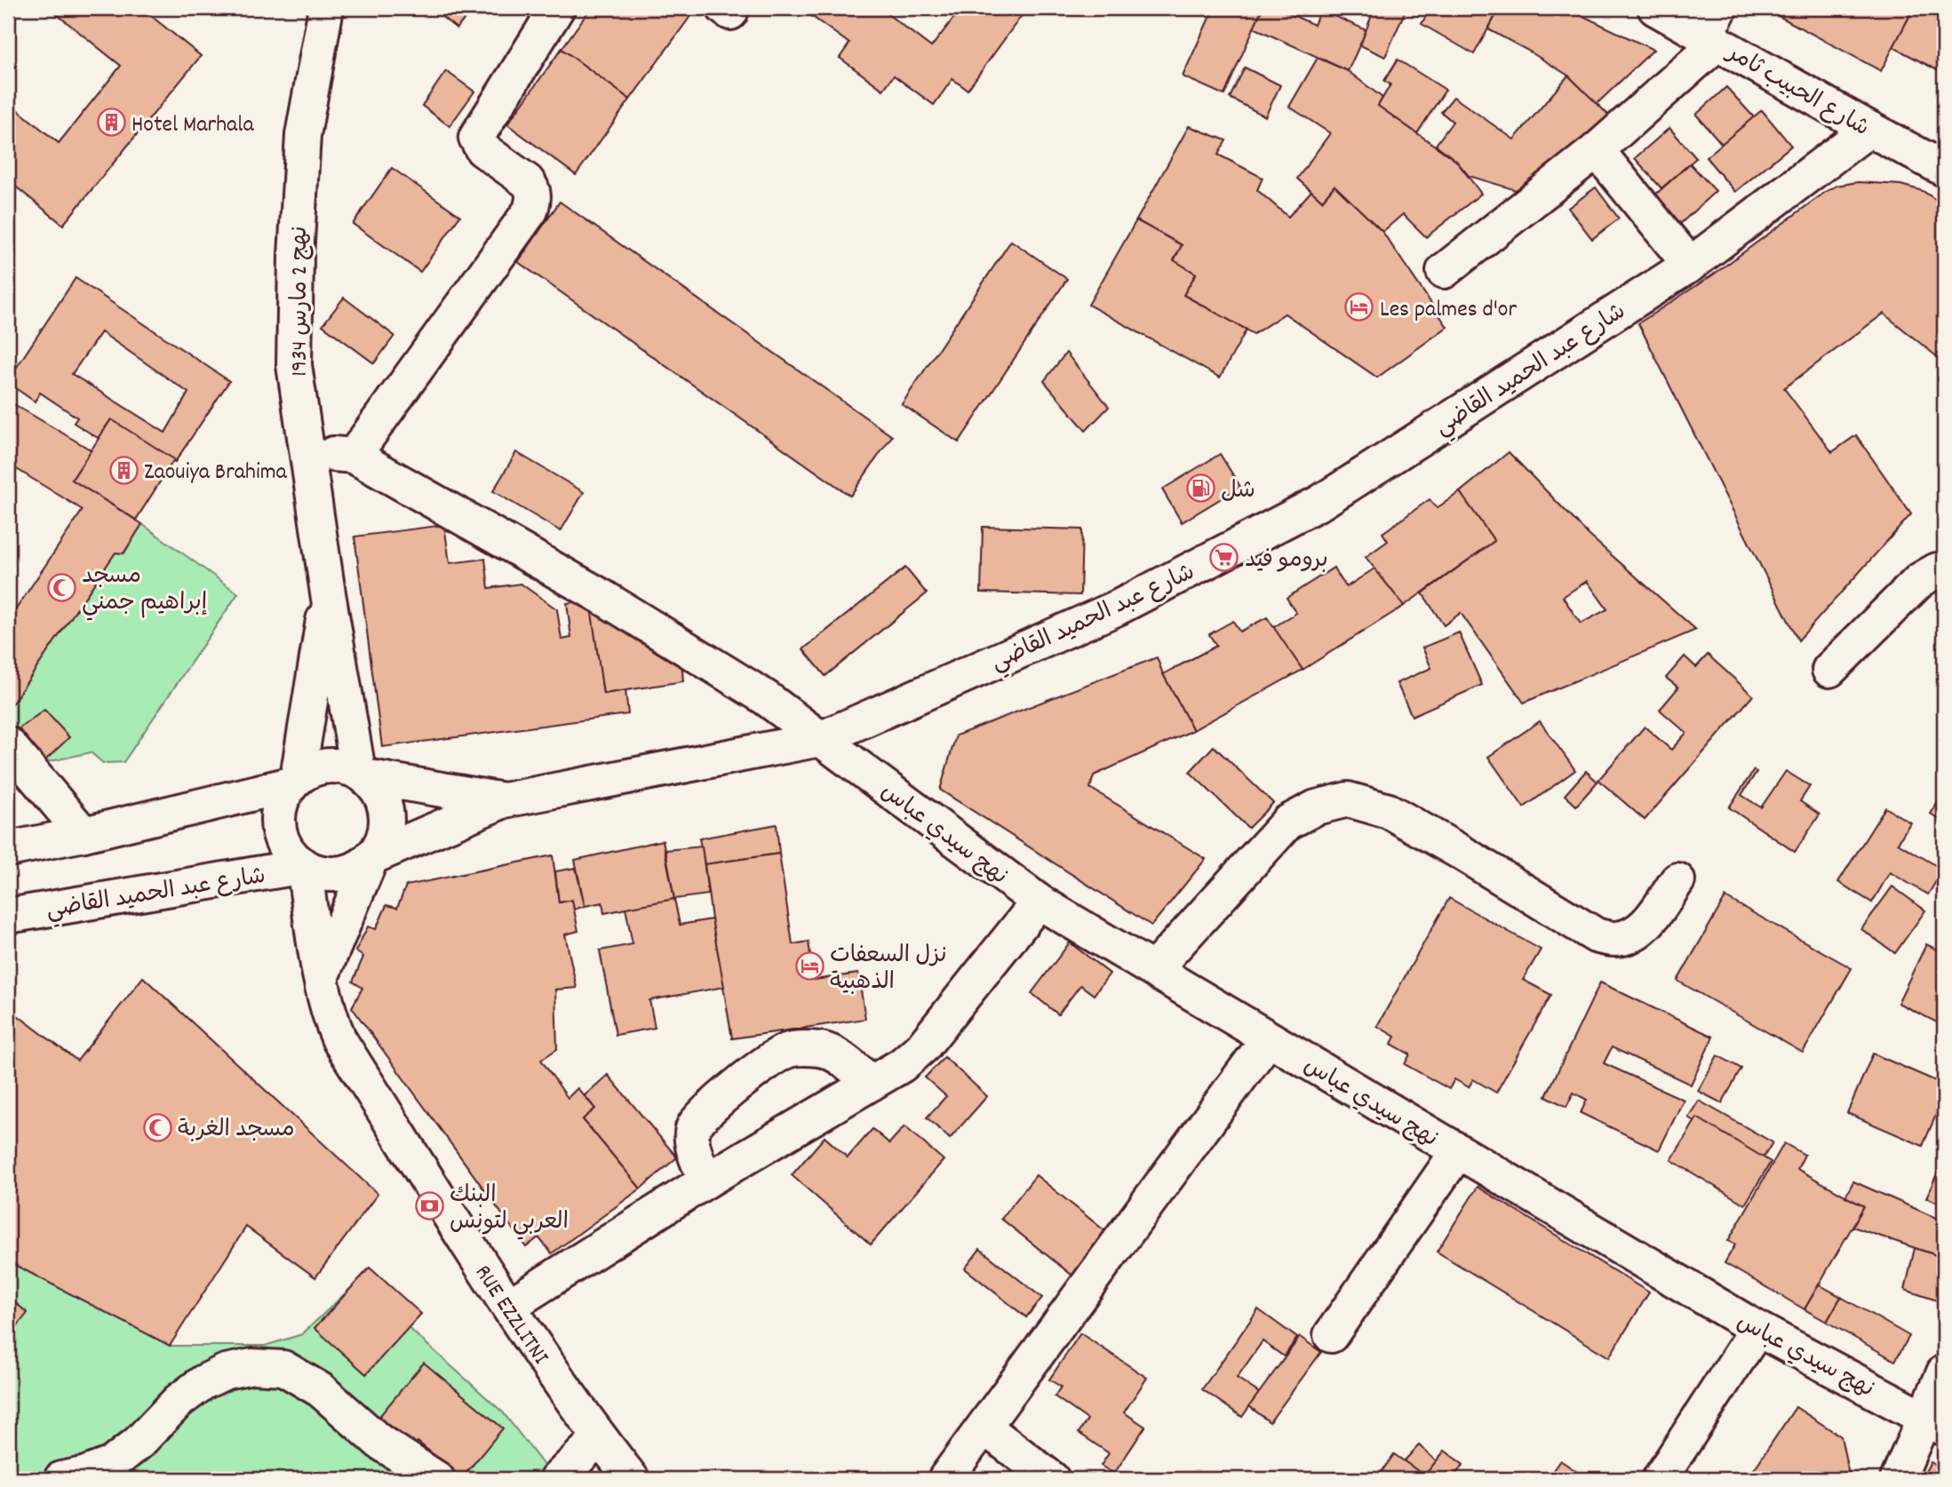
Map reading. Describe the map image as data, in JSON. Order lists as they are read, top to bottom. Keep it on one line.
{"streets":{"street":["شارع الحبيب ثامر","نهج 2 مارس 1934","شارع عبد الحميد القاضي","نهج سيدي عباس","RUE EZZLITNI"]},"crossings":[["شارع الحبيب ثامر","شارع عبد الحميد القاضي"],["نهج 2 مارس 1934","شارع عبد الحميد القاضي"],["نهج 2 مارس 1934","RUE EZZLITNI"],["شارع عبد الحميد القاضي","نهج سيدي عباس"],["شارع عبد الحميد القاضي","RUE EZZLITNI"]],"places":{"building":["Hotel Marhala","Zaouiya Brahima"],"hotel":["Les palmes d'or","نزل السعفات الذهبية"],"fuel station":["شل"],"supermarket":["برومو فيد"],"mosque":["مسجد إبراهيم جمني","مسجد الغربة"],"bank":["البنك العربي لتونس"]}}
